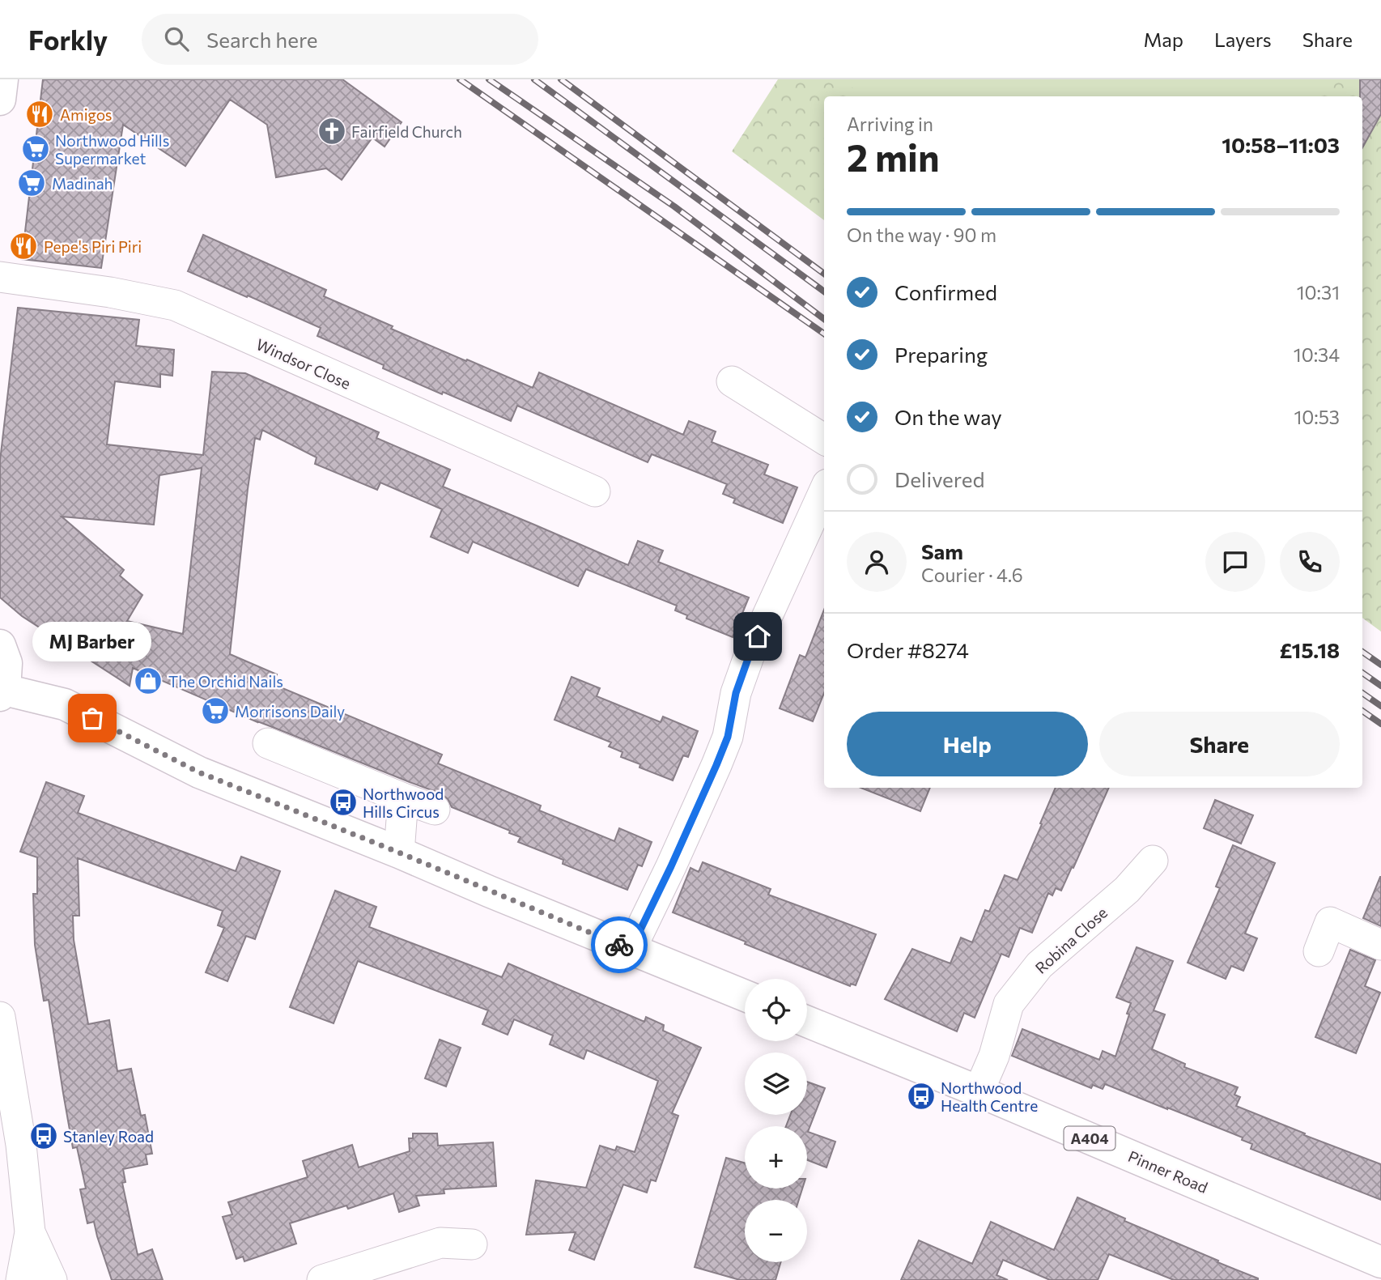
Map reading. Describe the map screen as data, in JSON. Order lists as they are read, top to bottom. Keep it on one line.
{"streets":{"main road":["A404","Pinner Road"],"street":["Windsor Close","Robina Close"]},"crossings":[["Robina Close","Pinner Road"]],"places":{"restaurant":["Amigos","Pepe's Piri Piri"],"church":["Fairfield Church"],"supermarket":["Northwood Hills Supermarket","Madinah","Morrisons Daily"],"shop":["The Orchid Nails"],"other":["MJ Barber"],"bus stop":["Northwood Hills Circus","Northwood Health Centre","Stanley Road"]},"page":{"header":"Forkly","search":"Search here","nav":["Map","Layers","Share"],"heading":["2 min","Arriving in","10:58–11:03"],"panel":["Sam","Courier · 4.6","Order #8274","£15.18"],"bar":"On the way · 90 m","list":[["Confirmed","10:31"],["Preparing","10:34"],["On the way","10:53"],"Delivered"],"bubble":"MJ Barber","buttons":["Help","Share"],"map_buttons":["+","−"]}}
